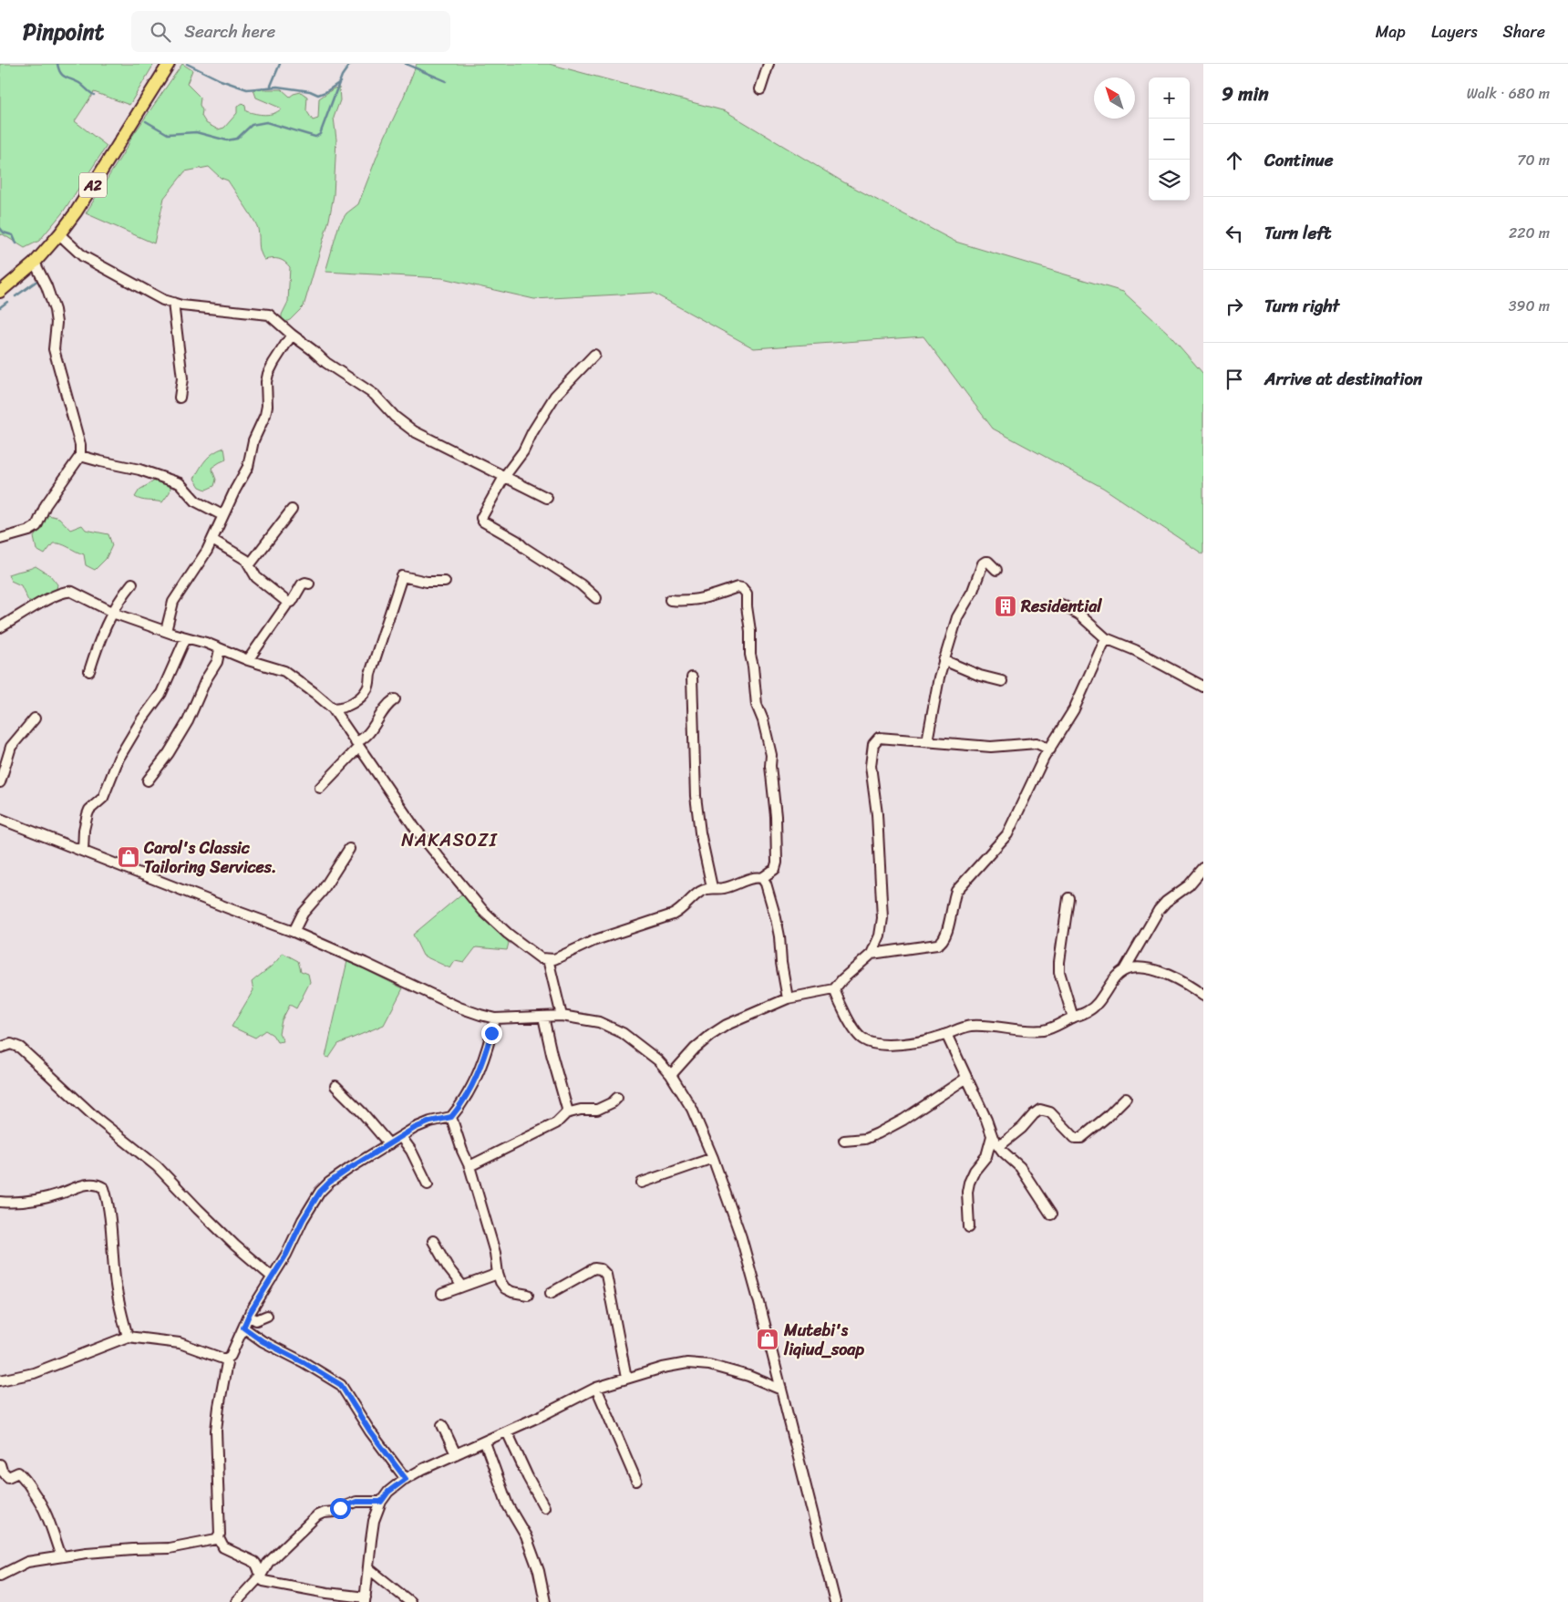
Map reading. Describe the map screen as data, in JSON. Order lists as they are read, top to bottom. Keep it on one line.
{"streets":{"main road":["A2"]},"districts":["NAKASOZI"],"places":{"building":["Residential"],"shop":["Carol's Classic Tailoring Services.","Mutebi's liqiud_soap"]},"north":"top left","page":{"header":"Pinpoint","search":"Search here","nav":["Map","Layers","Share"],"heading":["9 min","Walk · 680 m"],"map_buttons":["+","−"],"list":[["Continue","70 m"],["Turn left","220 m"],["Turn right","390 m"],"Arrive at destination"]}}
